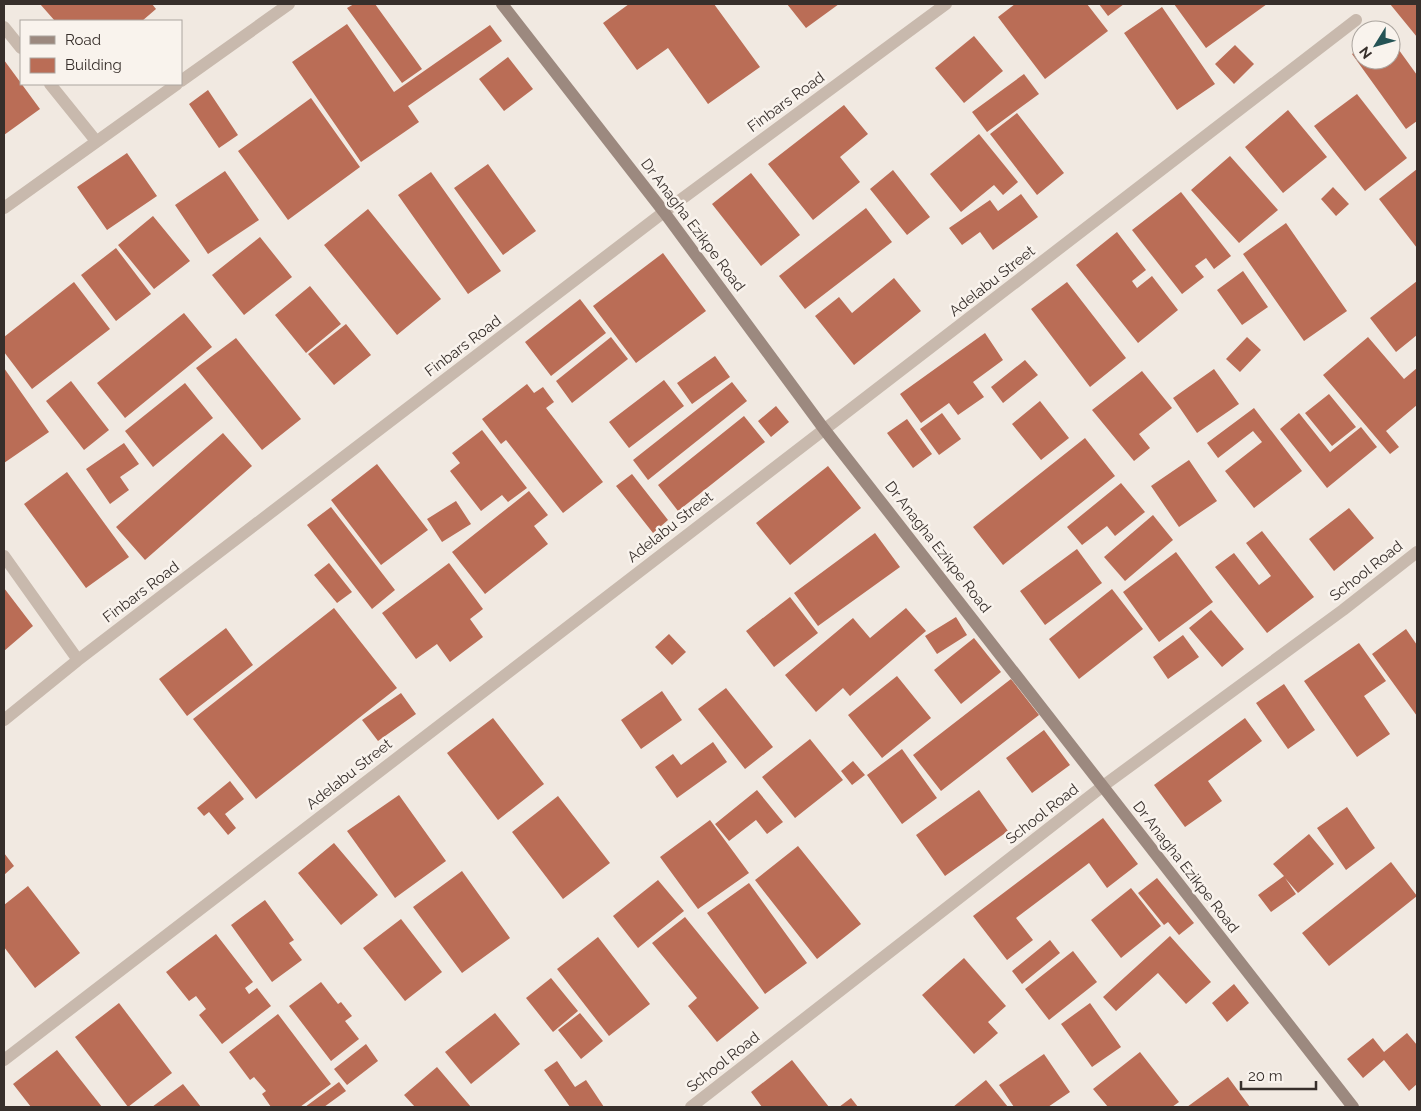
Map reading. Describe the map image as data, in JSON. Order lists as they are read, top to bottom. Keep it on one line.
{"streets":{"street":["Finbars Road","Dr Anagha Ezikpe Road","Adelabu Street","School Road"]},"crossings":[["Finbars Road","Dr Anagha Ezikpe Road"],["Dr Anagha Ezikpe Road","Adelabu Street"],["Dr Anagha Ezikpe Road","School Road"]],"legend":["Road","Building"],"scale_bar":"20 m","north":"bottom left"}
